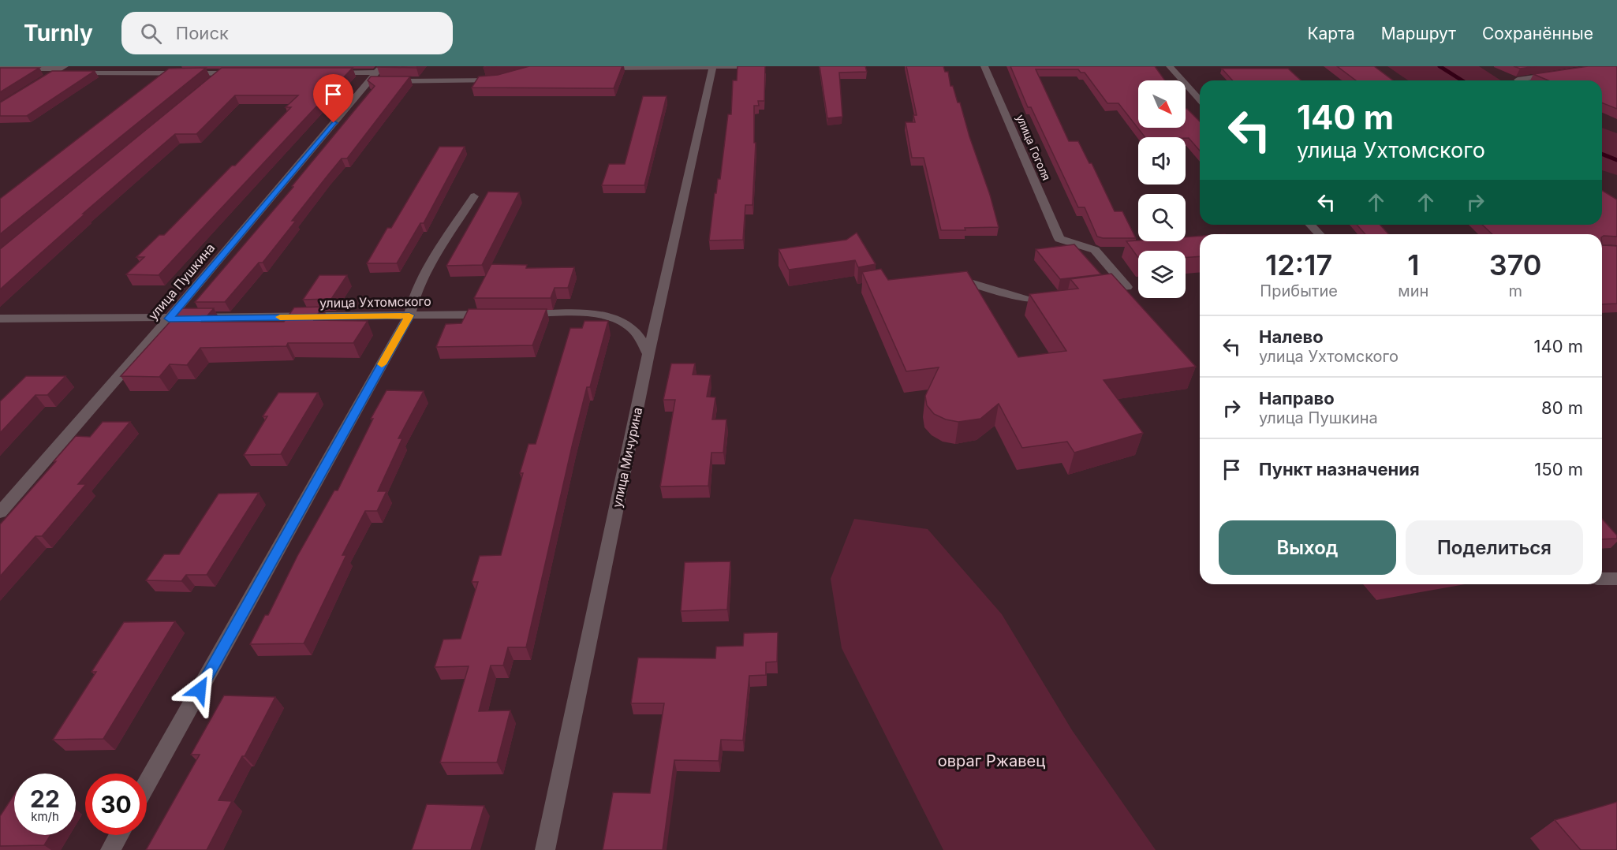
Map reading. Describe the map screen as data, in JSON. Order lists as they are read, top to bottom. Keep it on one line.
{"streets":{"street":["улица Гоголя","улица Пушкина","улица Ухтомского","улица Мичурина"]},"crossings":[["улица Пушкина","улица Ухтомского"]],"parks":["овраг Ржавец"],"north":"bottom right","page":{"header":"Turnly","search":"Поиск","nav":["Карта","Маршрут","Сохранённые"],"turn":["140 m","улица Ухтомского"],"eta":["12:17","Прибытие","1","мин","370","m"],"list":[{"name":"Налево","note":"улица Ухтомского","value":"140 m"},{"name":"Направо","note":"улица Пушкина","value":"80 m"},{"name":"Пункт назначения","value":"150 m"}],"buttons":["Выход","Поделиться"],"speed":"22 km/h","limit":"30"}}
